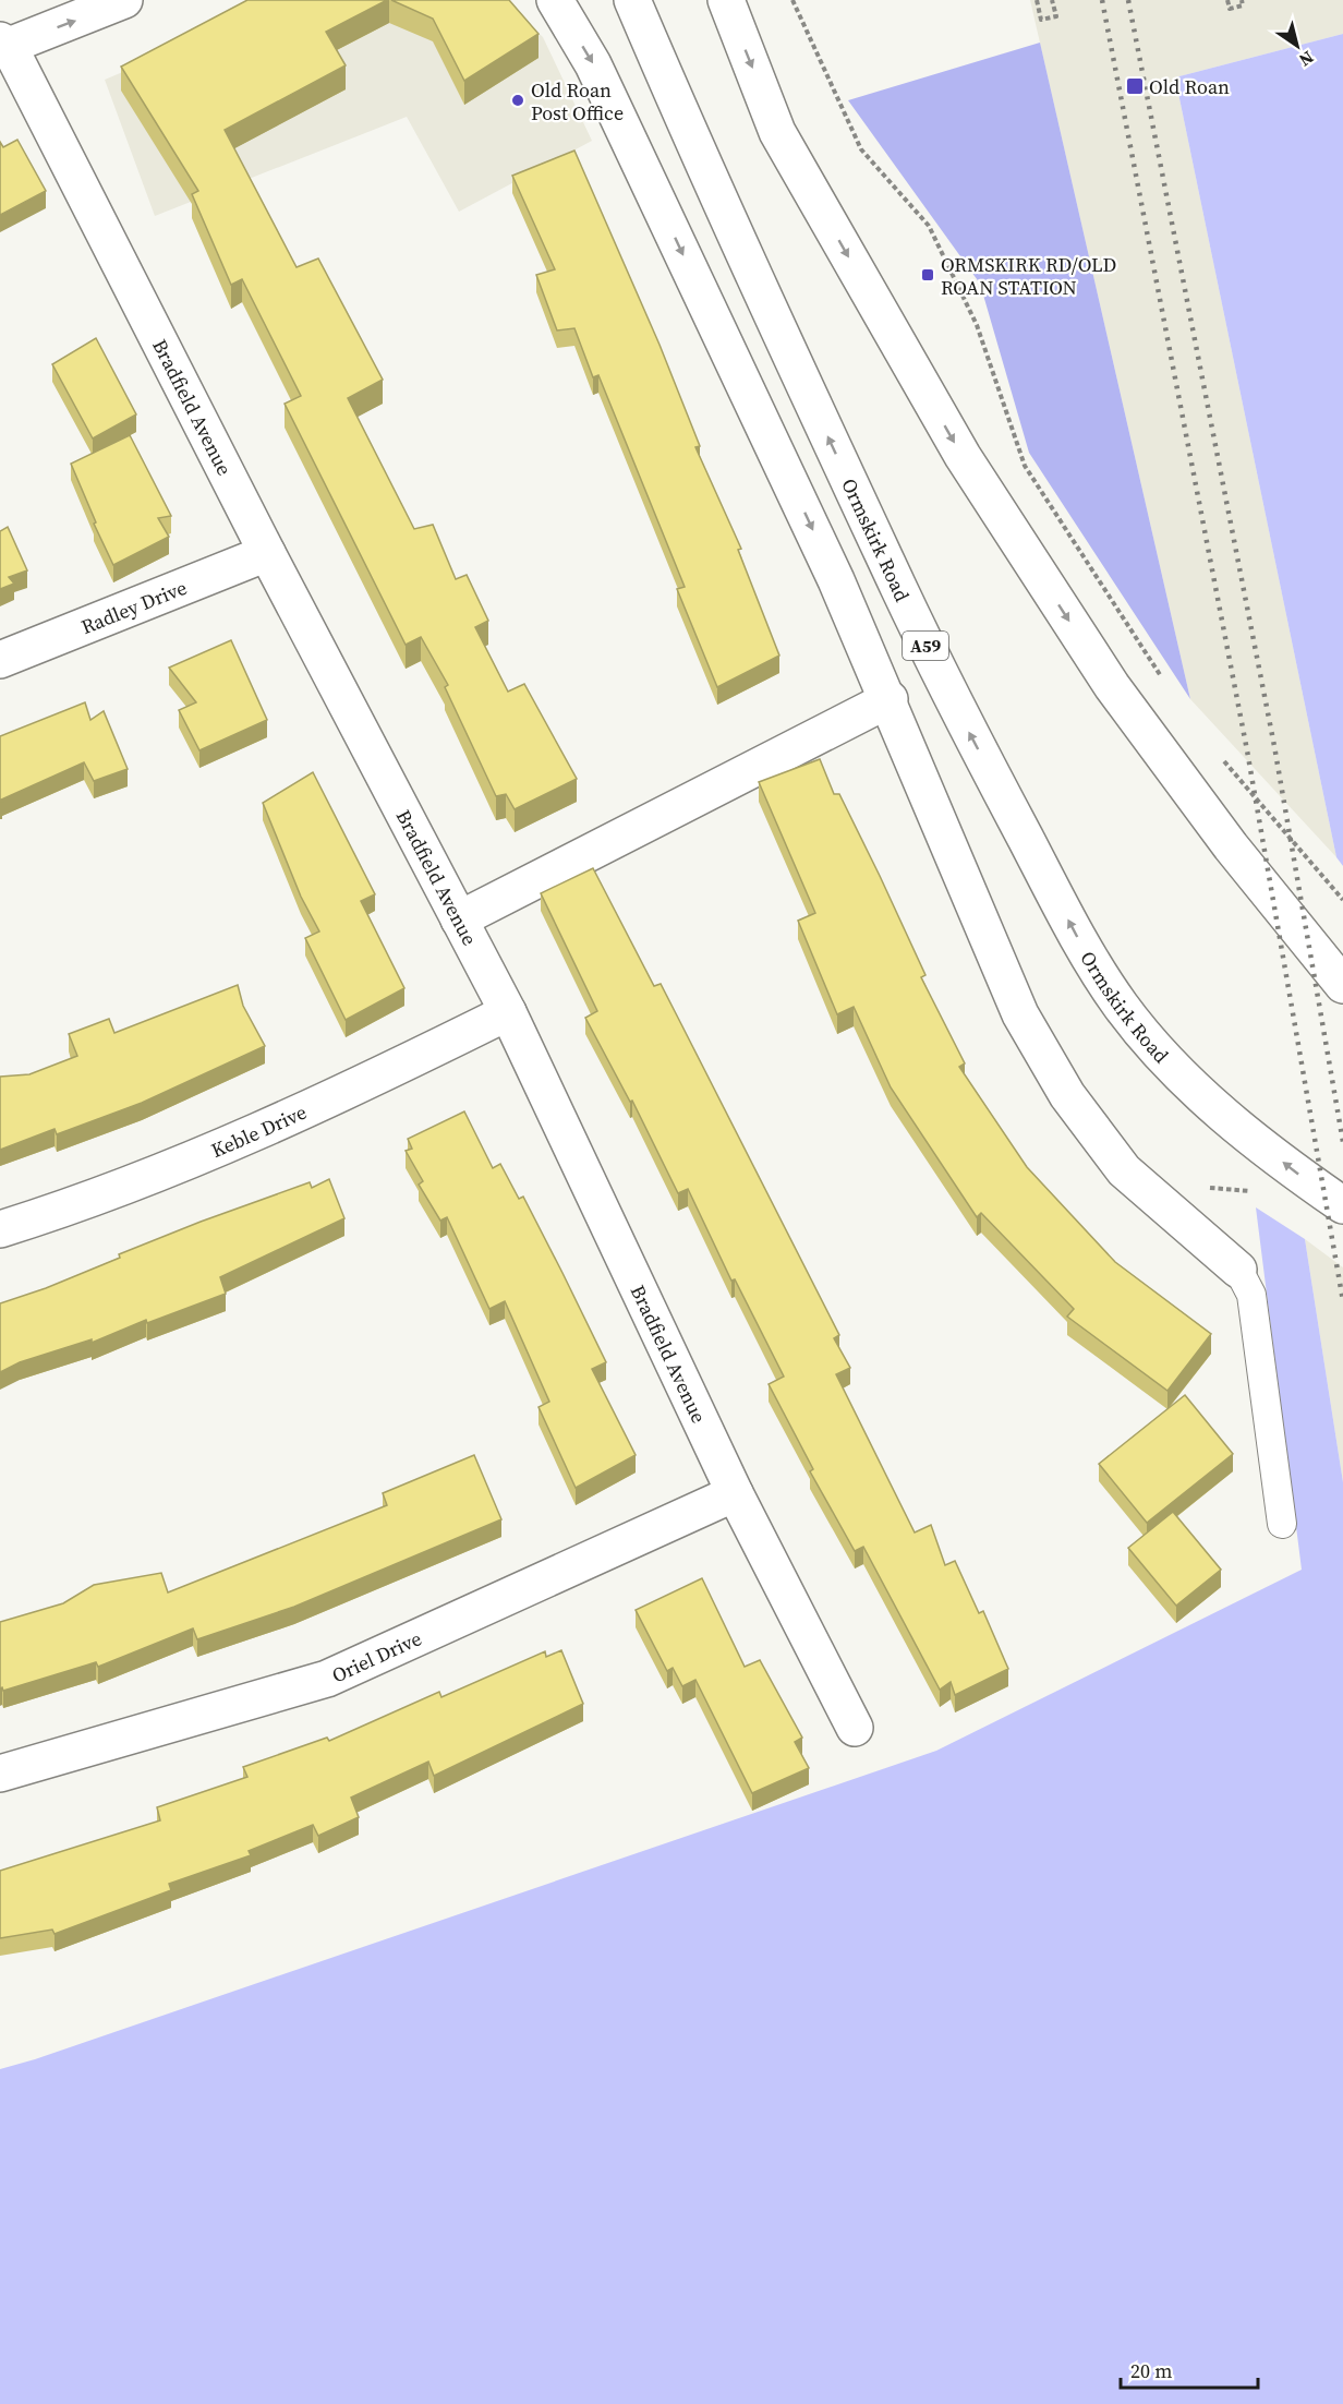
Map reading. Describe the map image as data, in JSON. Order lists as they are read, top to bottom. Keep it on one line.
{"streets":{"main road":["Bradfield Avenue","Ormskirk Road","Radley Drive","A59","Keble Drive","Oriel Drive"]},"crossings":[["Bradfield Avenue","Radley Drive"],["Bradfield Avenue","Keble Drive"],["Bradfield Avenue","Oriel Drive"]],"places":{"transit":["Old Roan","ORMSKIRK RD/OLD ROAN STATION"],"other":["Old Roan Post Office"]},"scale_bar":"20 m","north":"bottom right"}
